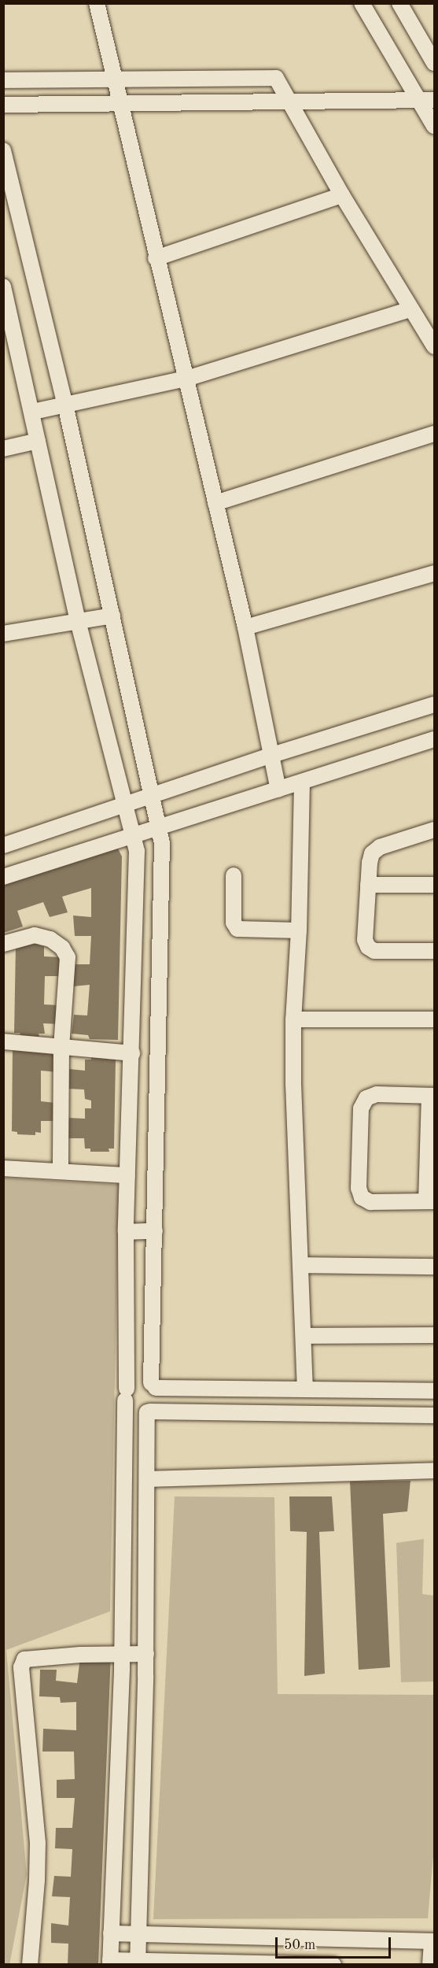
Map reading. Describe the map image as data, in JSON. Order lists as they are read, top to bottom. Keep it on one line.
{"scale_bar":"50 m"}
